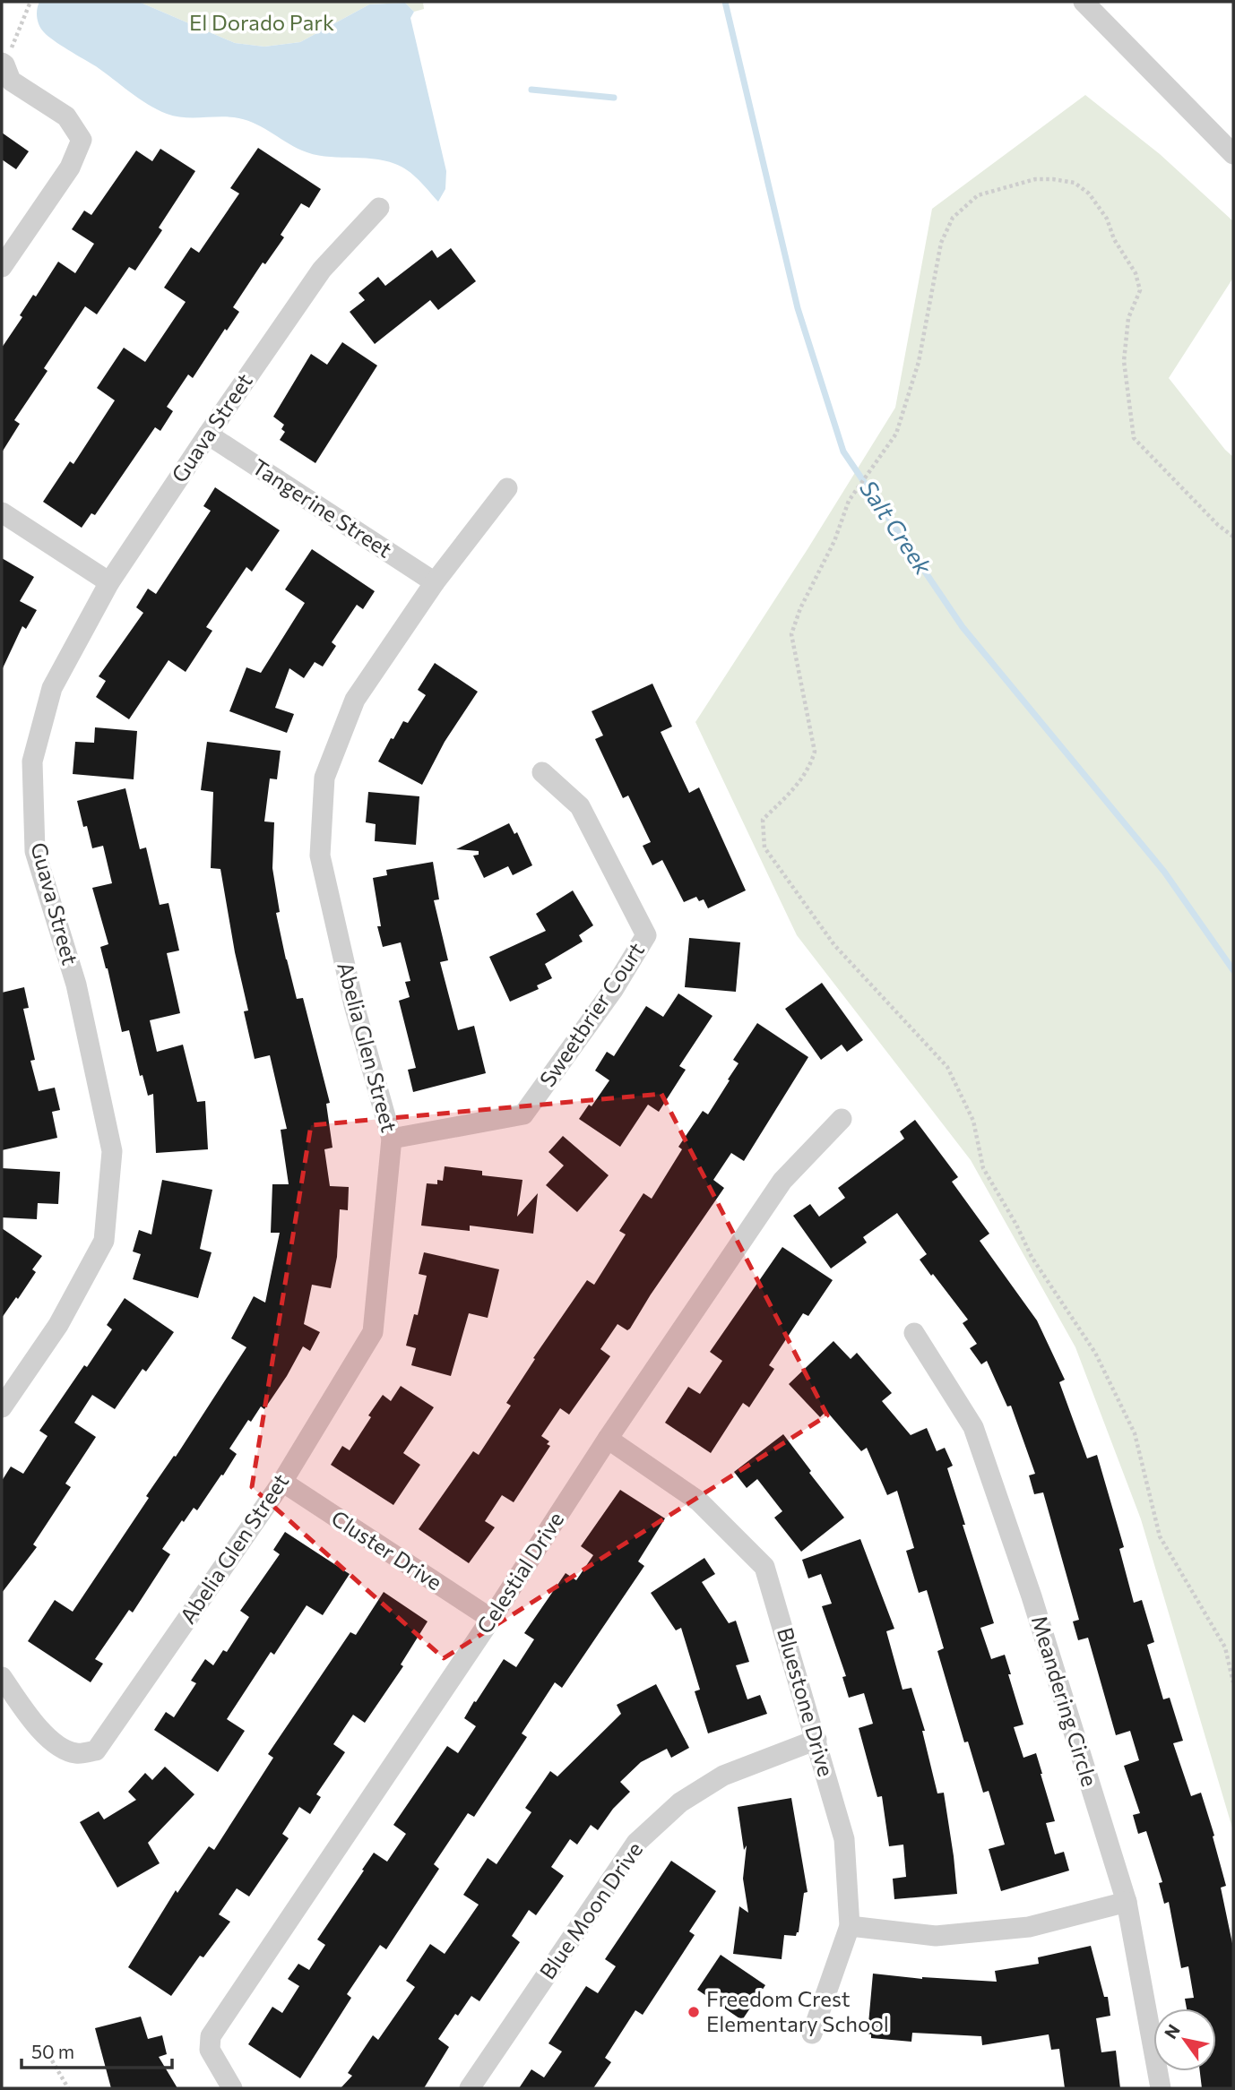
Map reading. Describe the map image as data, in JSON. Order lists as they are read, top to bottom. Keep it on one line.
{"streets":{"street":["Guava Street","Tangerine Street","Sweetbrier Court","Abelia Glen Street","Cluster Drive","Celestial Drive","Meandering Circle","Bluestone Drive","Blue Moon Drive"]},"crossings":[["Guava Street","Tangerine Street"],["Tangerine Street","Abelia Glen Street"],["Sweetbrier Court","Abelia Glen Street"],["Abelia Glen Street","Cluster Drive"],["Cluster Drive","Celestial Drive"],["Celestial Drive","Bluestone Drive"],["Bluestone Drive","Blue Moon Drive"]],"water":["Salt Creek"],"parks":["El Dorado Park"],"places":["Freedom Crest Elementary School"],"scale_bar":"50 m","north":"top left"}
